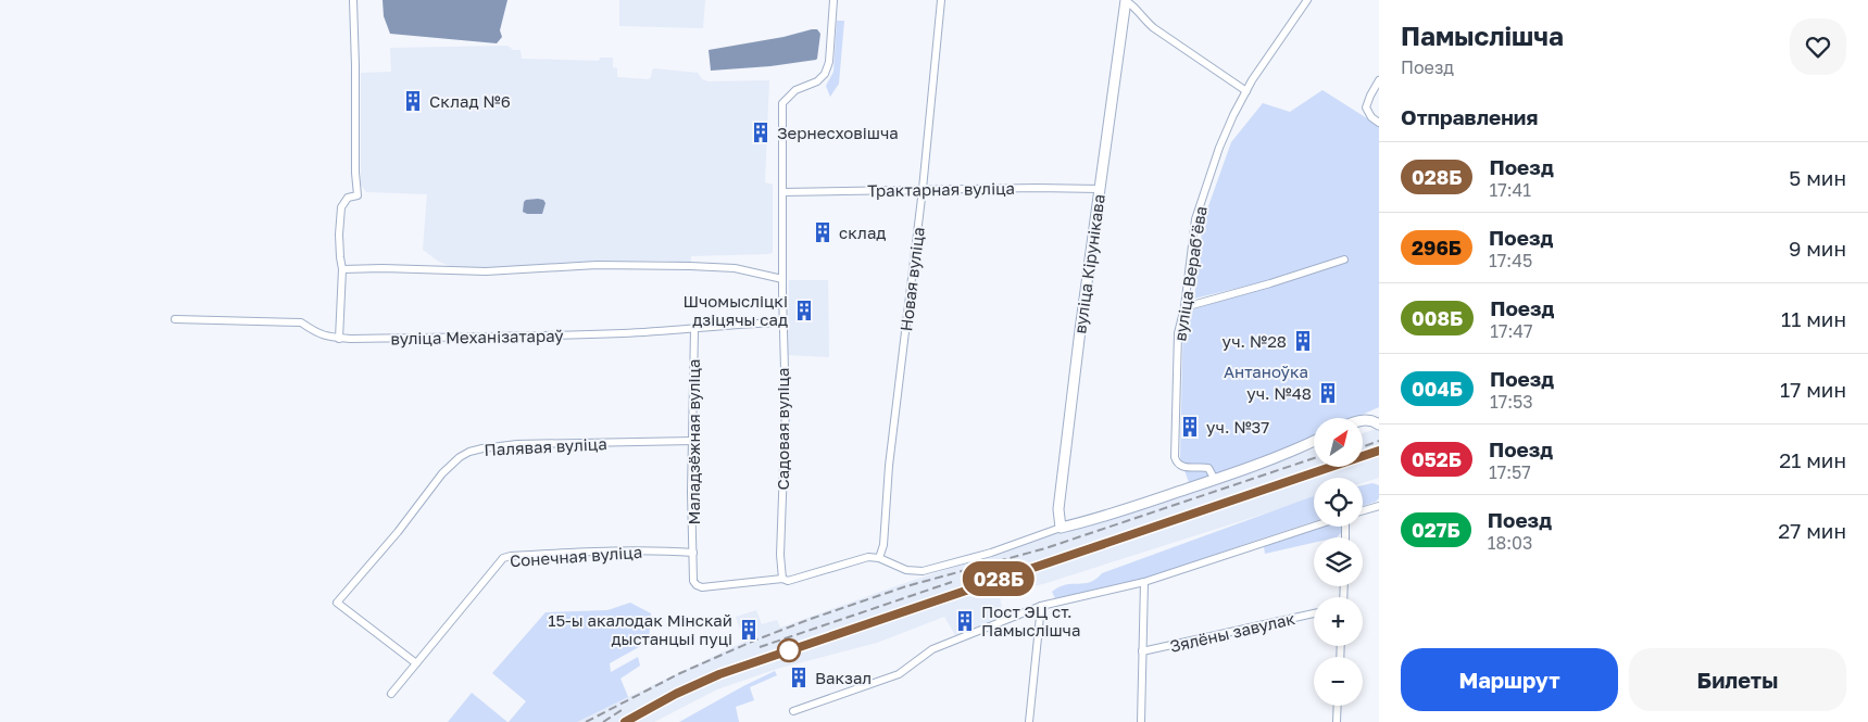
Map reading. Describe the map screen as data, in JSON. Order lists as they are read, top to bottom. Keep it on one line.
{"streets":{"street":["Трактарная вуліца","вуліца Кірунікава","вуліца Верабʼёва","Новая вуліца","вуліца Механізатараў","Садовая вуліца","Маладзёжная вуліца","Палявая вуліца","Сонечная вуліца","Зялёны завулак"]},"crossings":[["Трактарная вуліца","вуліца Кірунікава"],["Трактарная вуліца","Новая вуліца"],["Трактарная вуліца","Садовая вуліца"],["вуліца Механізатараў","Садовая вуліца"],["вуліца Механізатараў","Маладзёжная вуліца"],["Садовая вуліца","Маладзёжная вуліца"],["Маладзёжная вуліца","Палявая вуліца"],["Маладзёжная вуліца","Сонечная вуліца"],["Палявая вуліца","Сонечная вуліца"]],"parks":["Антаноўка"],"places":{"building":["Склад №6","Зернесховішча","склад","Шчомысліцкі дзіцячы сад","уч. №28","уч. №48","уч. №37","Пост ЭЦ ст. Памыслішча","15-ы акалодак Мінскай дыстанцыі пуці","Вакзал"]},"north":"top right","page":{"on_map":"028Б","heading":[["Памыслішча","Поезд"],"Отправления"],"list":[{"mark":"028Б","name":"Поезд","note":"17:41","value":"5 мин"},{"mark":"296Б","name":"Поезд","note":"17:45","value":"9 мин"},{"mark":"008Б","name":"Поезд","note":"17:47","value":"11 мин"},{"mark":"004Б","name":"Поезд","note":"17:53","value":"17 мин"},{"mark":"052Б","name":"Поезд","note":"17:57","value":"21 мин"},{"mark":"027Б","name":"Поезд","note":"18:03","value":"27 мин"}],"map_buttons":["+","−"],"buttons":["Маршрут","Билеты"]}}
